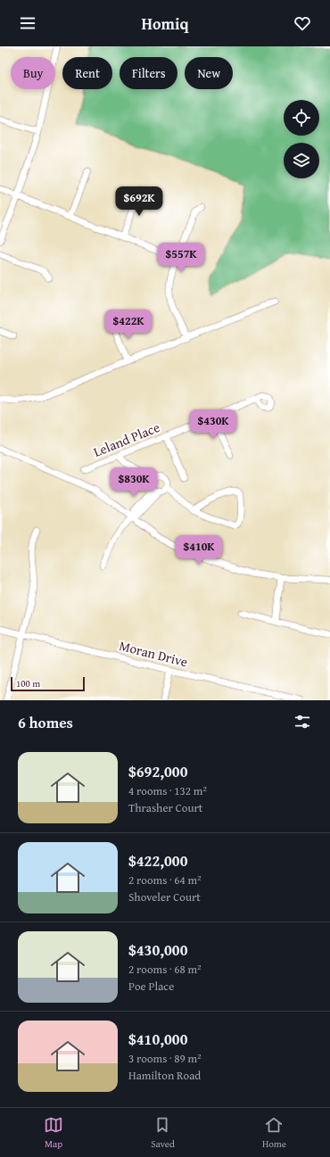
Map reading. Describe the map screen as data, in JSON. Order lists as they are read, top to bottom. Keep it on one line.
{"streets":{"street":["Leland Place","Moran Drive"]},"scale_bar":"100 m","page":{"header":"Homiq","chip":["Buy","Rent","Filters","New"],"price":["$692K","$557K","$422K","$430K","$830K","$410K"],"scale":"100 m","heading":"6 homes","list":[{"name":"$692,000","note":"4 rooms · 132 m² · Thrasher Court"},{"name":"$422,000","note":"2 rooms · 64 m² · Shoveler Court"},{"name":"$430,000","note":"2 rooms · 68 m² · Poe Place"},{"name":"$410,000","note":"3 rooms · 89 m² · Hamilton Road"}],"tabs":["Map","Saved","Home"]}}
